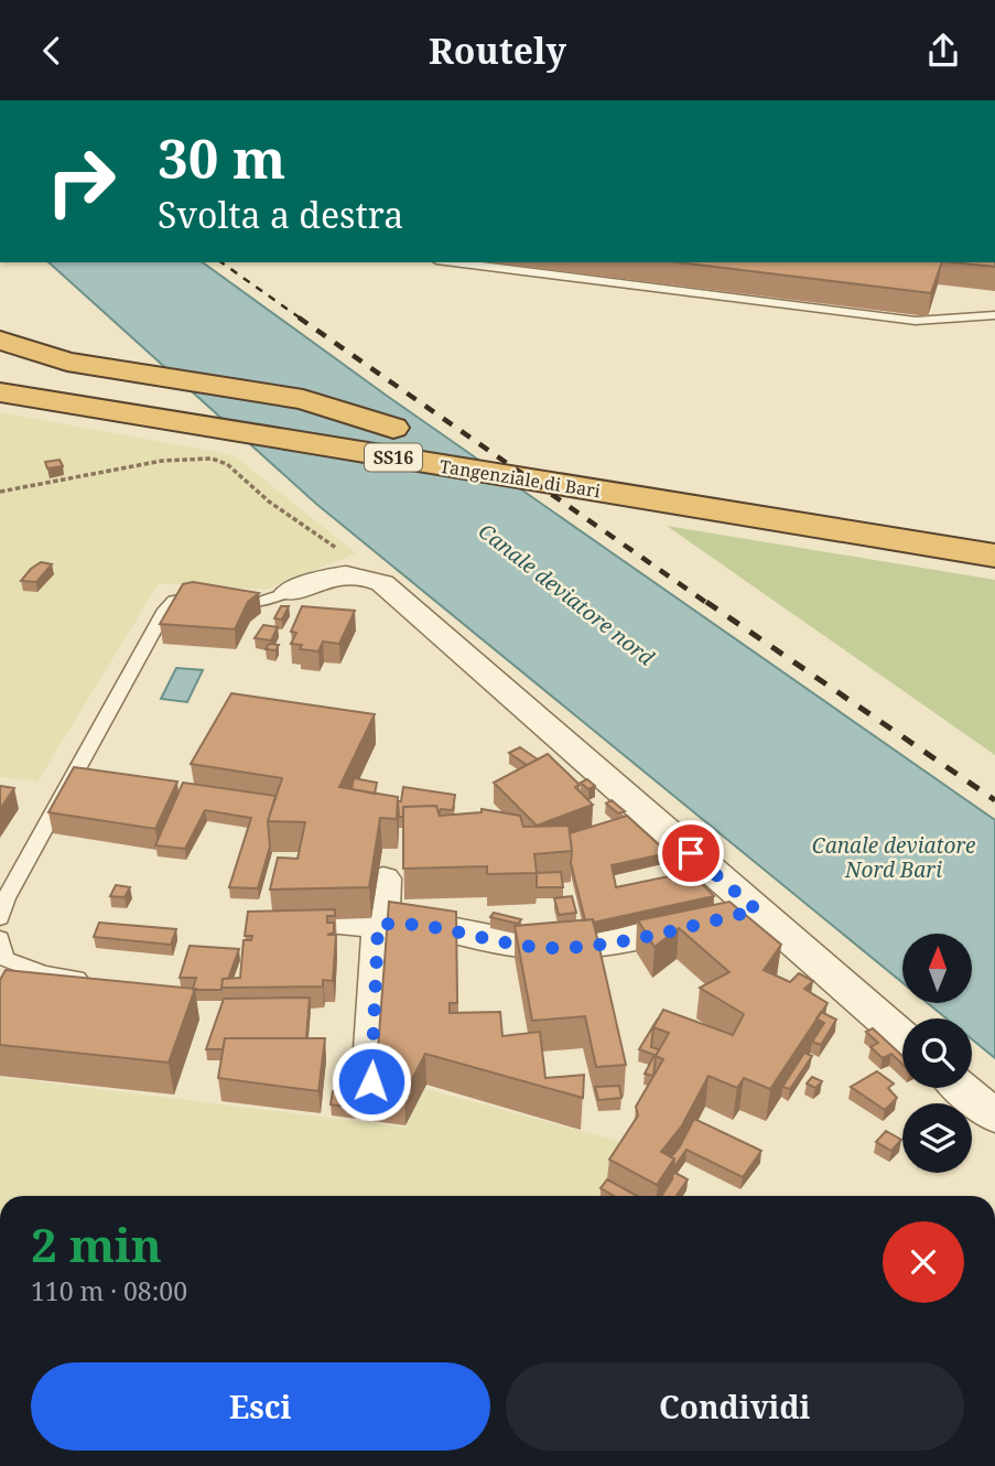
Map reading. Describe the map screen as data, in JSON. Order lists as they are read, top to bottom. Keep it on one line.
{"streets":{"highway":["SS16","Tangenziale di Bari"]},"water":["Canale deviatore nord","Canale deviatore Nord Bari"],"north":"top","page":{"header":"Routely","turn":["30 m","Svolta a destra"],"heading":["2 min","110 m · 08:00"],"buttons":["Esci","Condividi"]}}
